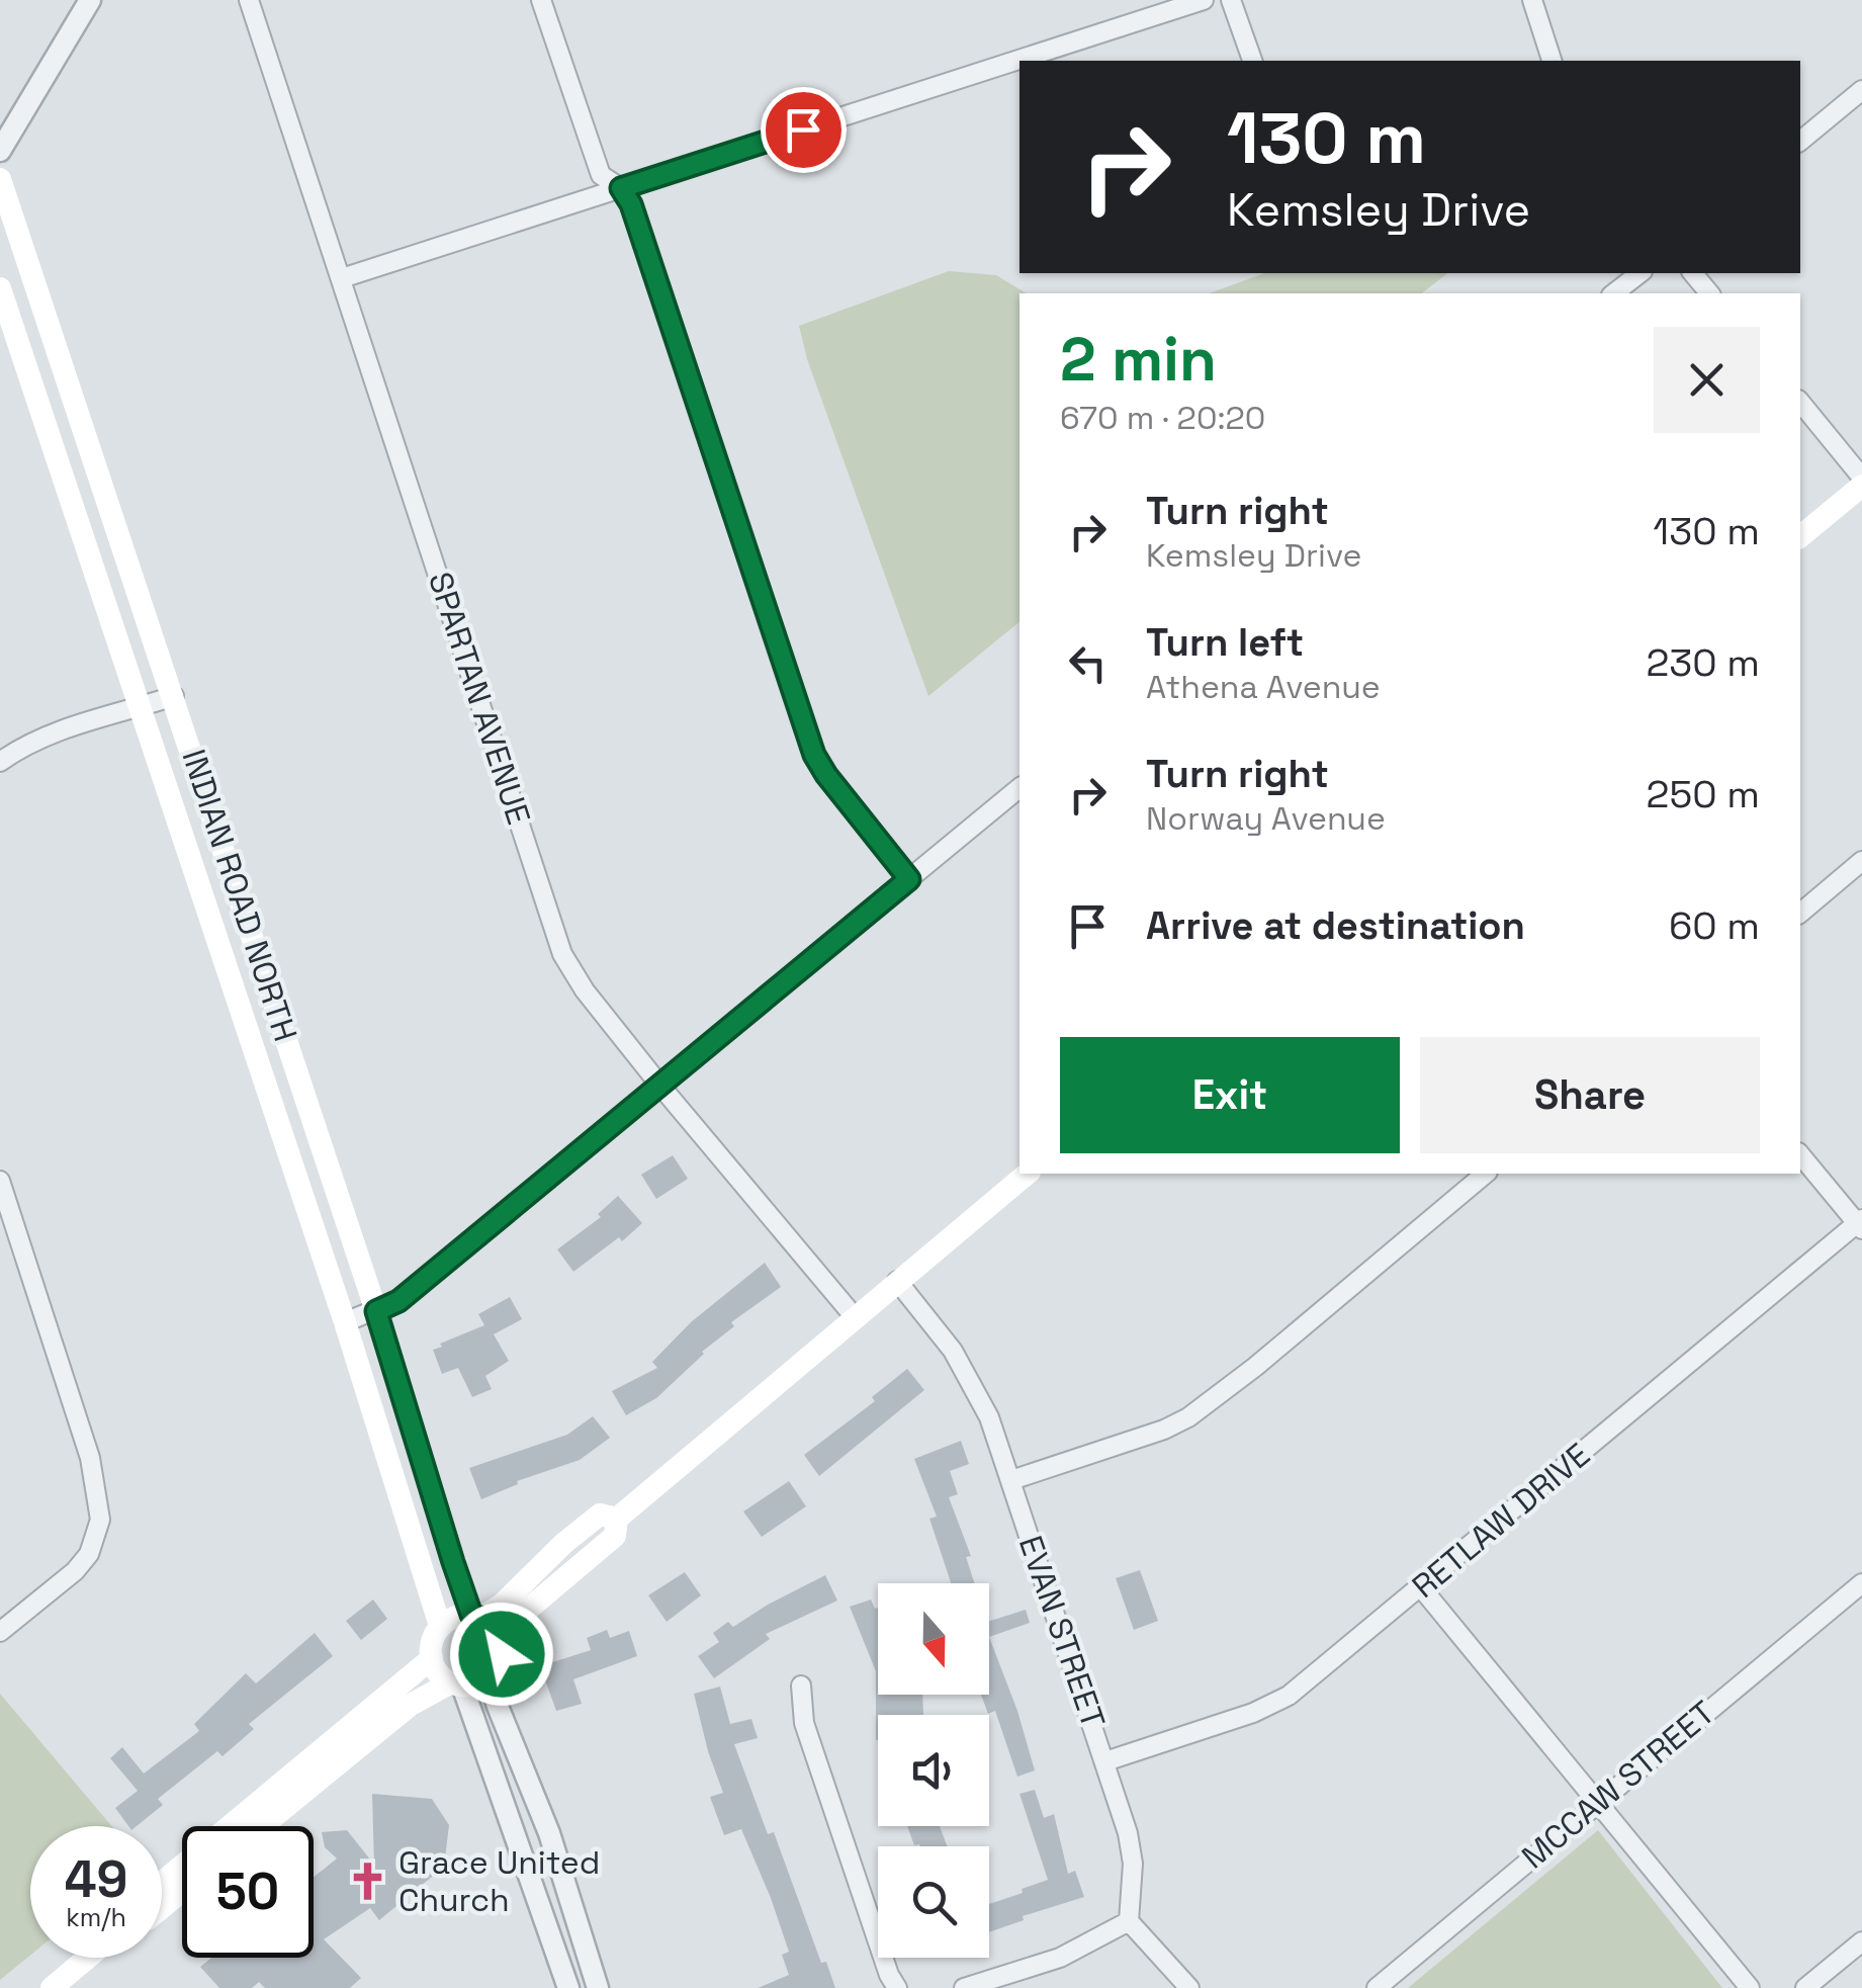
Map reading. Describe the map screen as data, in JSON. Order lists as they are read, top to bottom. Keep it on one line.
{"streets":{"main road":["INDIAN ROAD NORTH"],"street":["SPARTAN AVENUE","RETLAW DRIVE","EVAN STREET","MCCAW STREET"]},"crossings":[["RETLAW DRIVE","EVAN STREET"]],"places":{"church":["Grace United Church"]},"north":"bottom","page":{"turn":["130 m","Kemsley Drive"],"heading":["2 min","670 m · 20:20"],"list":[{"name":"Turn right","note":"Kemsley Drive","value":"130 m"},{"name":"Turn left","note":"Athena Avenue","value":"230 m"},{"name":"Turn right","note":"Norway Avenue","value":"250 m"},{"name":"Arrive at destination","value":"60 m"}],"buttons":["Exit","Share"],"speed":"49 km/h","limit":"50"}}
